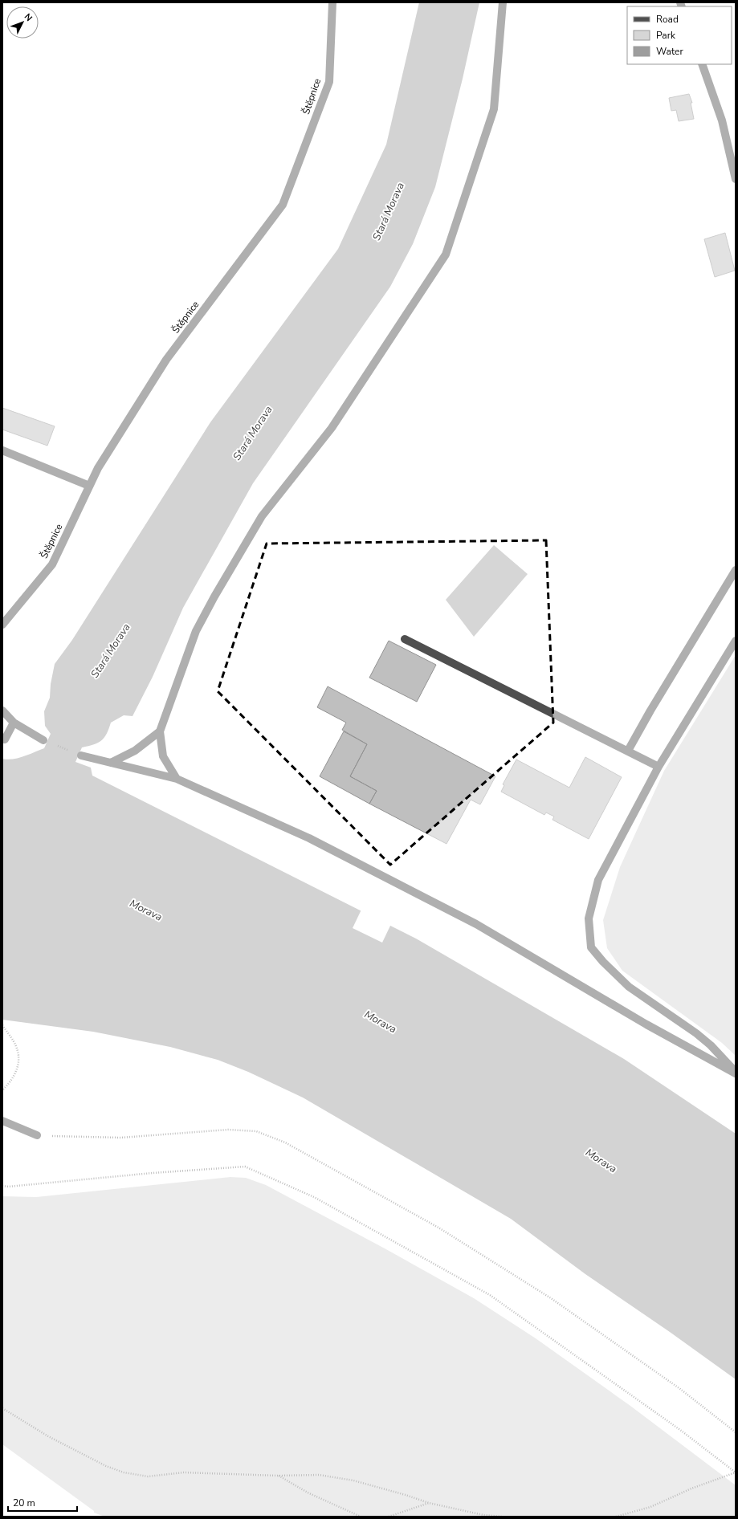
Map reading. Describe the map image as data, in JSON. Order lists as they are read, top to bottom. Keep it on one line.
{"streets":{"street":["Štěpnice"]},"water":["Stará Morava","Morava"],"legend":["Road","Park","Water"],"scale_bar":"20 m","north":"top right"}
